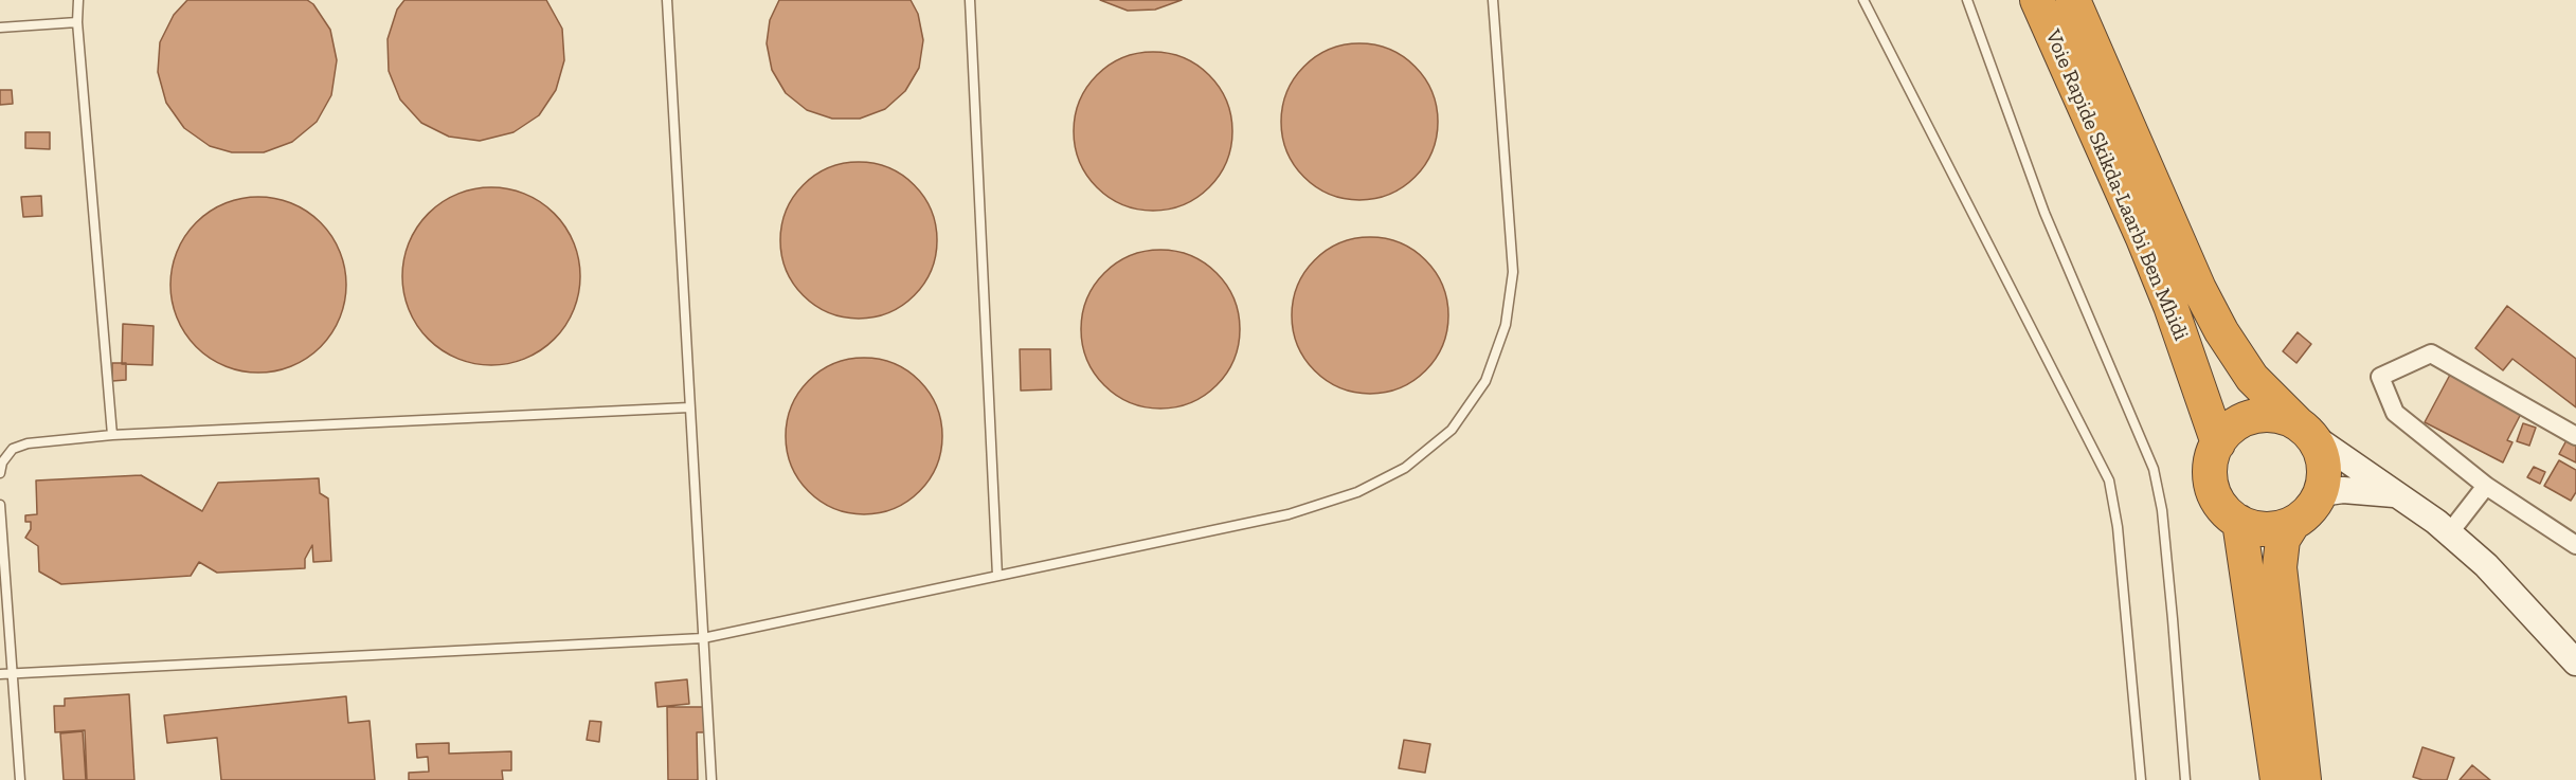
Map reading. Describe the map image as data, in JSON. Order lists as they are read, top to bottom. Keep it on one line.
{"streets":{"highway":["Voie Rapide Skikda-Laarbi Ben Mhidi"]}}
